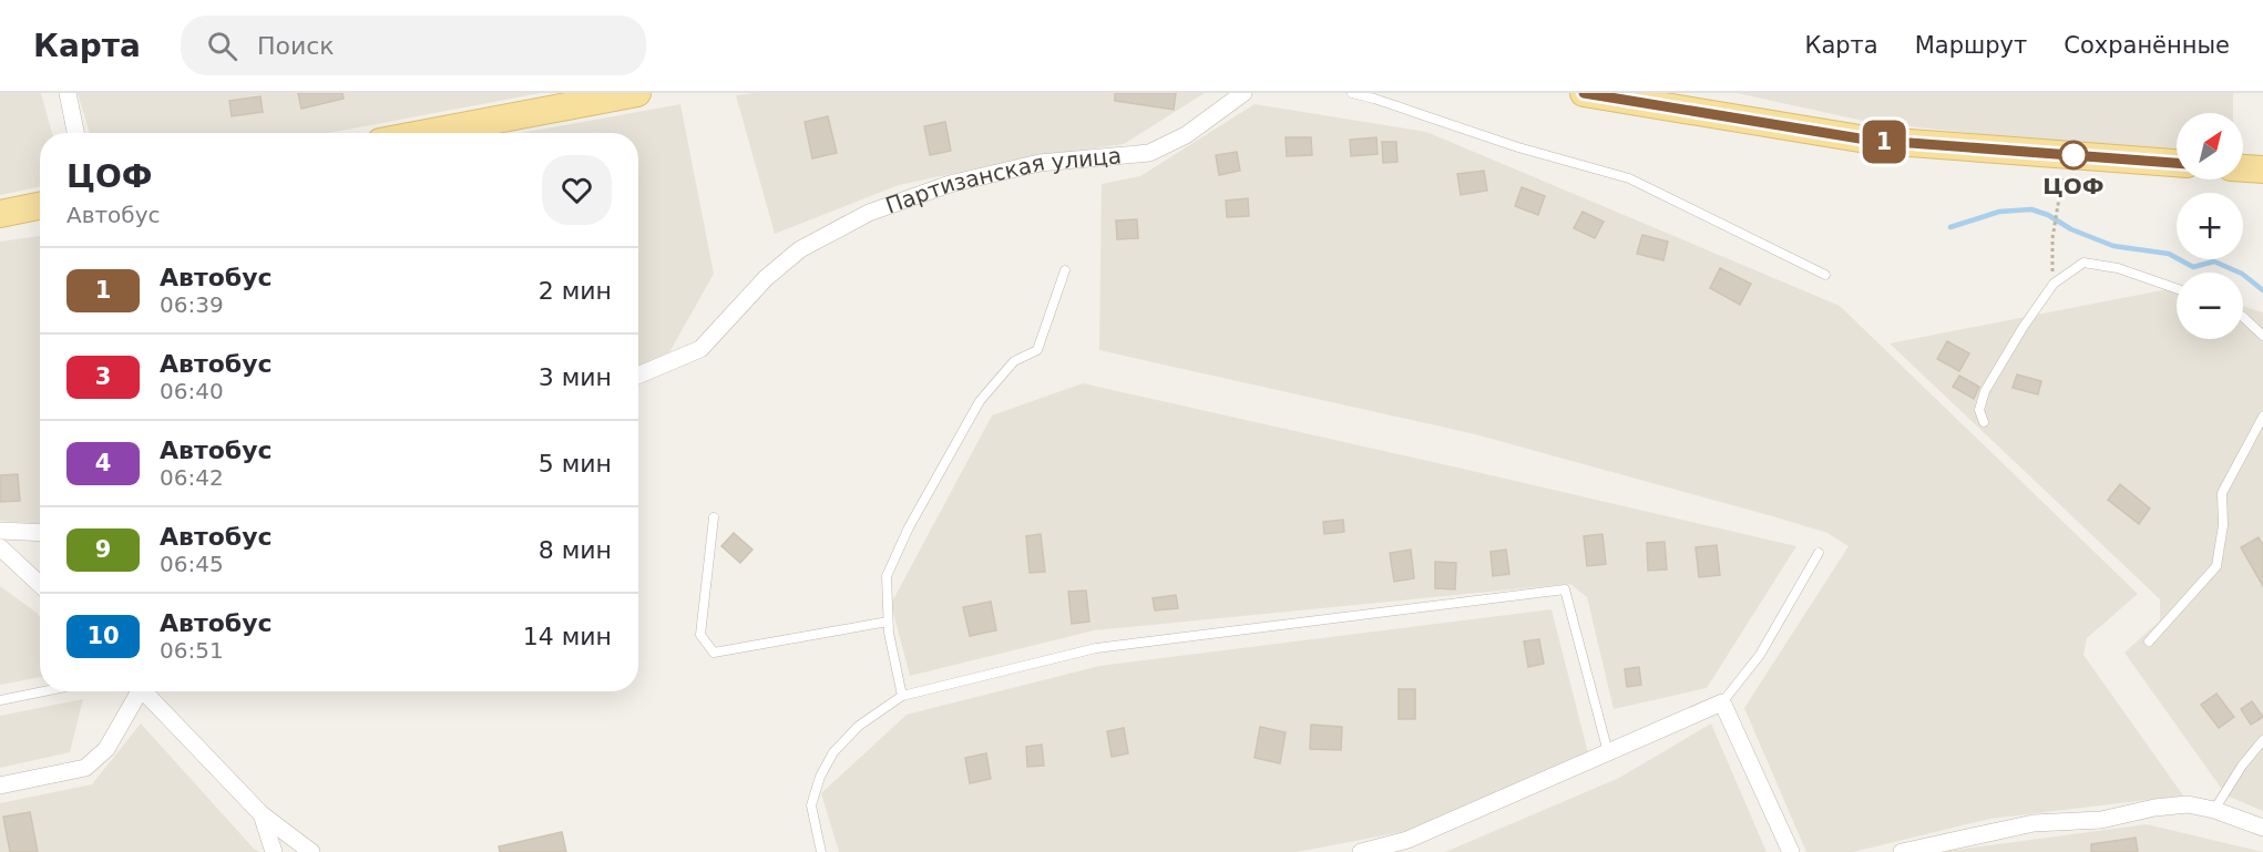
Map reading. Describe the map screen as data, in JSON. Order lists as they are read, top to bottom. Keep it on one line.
{"streets":{"street":["Партизанская улица"]},"places":["ЦОФ"],"lines":["bus line 1"],"north":"top right","page":{"header":"Карта","search":"Поиск","nav":["Карта","Маршрут","Сохранённые"],"on_map":"1","map_buttons":["+","−"],"heading":["ЦОФ","Автобус"],"list":[{"mark":"1","name":"Автобус","note":"06:39","value":"2 мин"},{"mark":"3","name":"Автобус","note":"06:40","value":"3 мин"},{"mark":"4","name":"Автобус","note":"06:42","value":"5 мин"},{"mark":"9","name":"Автобус","note":"06:45","value":"8 мин"},{"mark":"10","name":"Автобус","note":"06:51","value":"14 мин"}]}}
